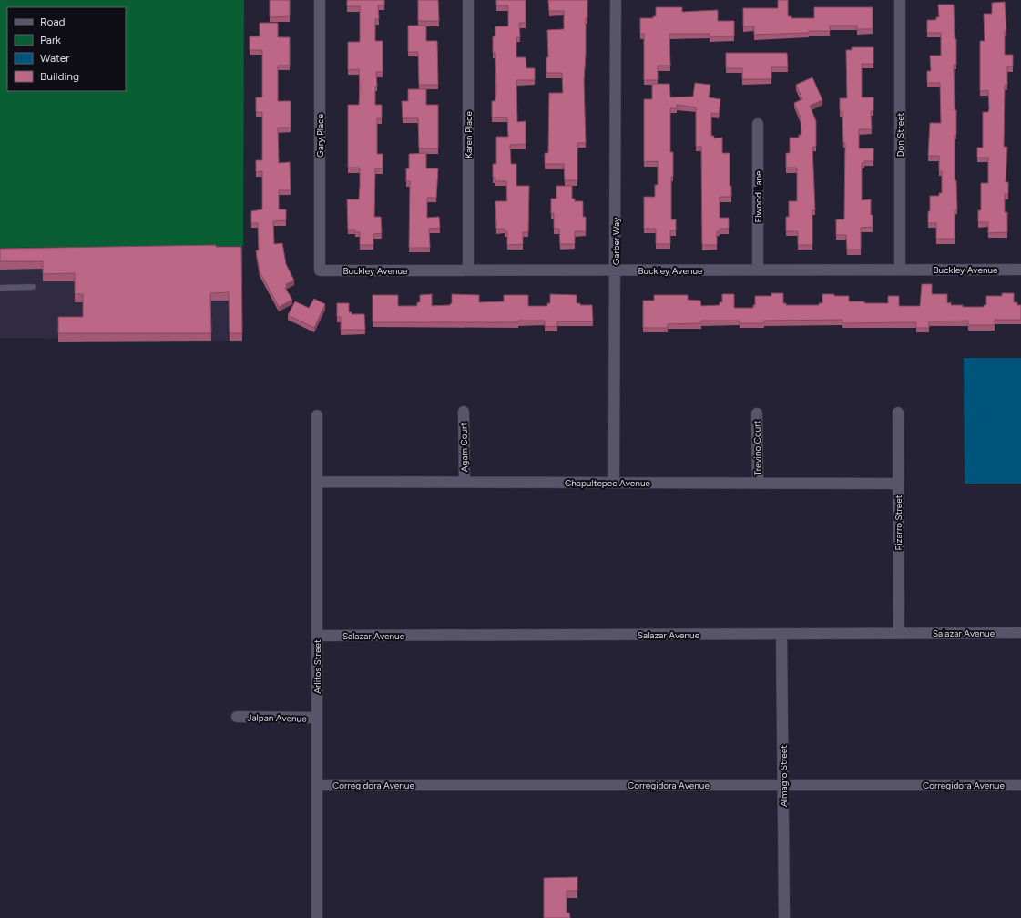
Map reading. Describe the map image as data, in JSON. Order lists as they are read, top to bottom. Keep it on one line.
{"streets":{"street":["Karen Place","Don Street","Gary Place","Elwood Lane","Garber Way","Buckley Avenue","Agam Court","Trevino Court","Chapultepec Avenue","Pizarro Street","Salazar Avenue","Arlitos Street","Jalpan Avenue","Almagro Street","Corregidora Avenue"]},"crossings":[["Karen Place","Buckley Avenue"],["Don Street","Buckley Avenue"],["Gary Place","Buckley Avenue"],["Elwood Lane","Buckley Avenue"],["Garber Way","Buckley Avenue"],["Garber Way","Chapultepec Avenue"],["Agam Court","Chapultepec Avenue"],["Trevino Court","Chapultepec Avenue"],["Chapultepec Avenue","Pizarro Street"],["Chapultepec Avenue","Arlitos Street"],["Pizarro Street","Salazar Avenue"],["Salazar Avenue","Arlitos Street"],["Salazar Avenue","Almagro Street"],["Arlitos Street","Jalpan Avenue"],["Arlitos Street","Corregidora Avenue"],["Almagro Street","Corregidora Avenue"]],"legend":["Road","Park","Water","Building"]}
